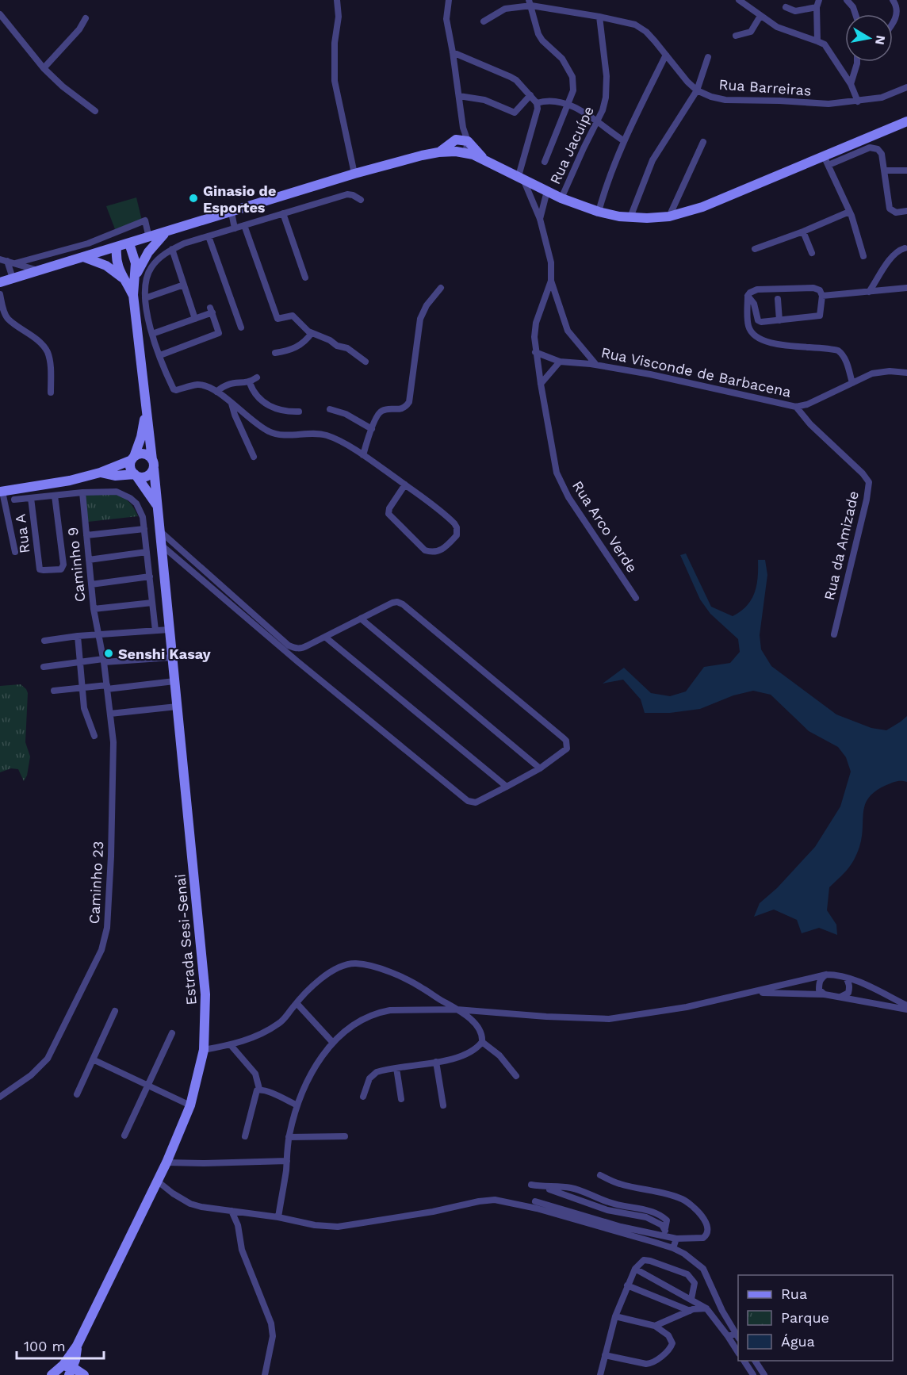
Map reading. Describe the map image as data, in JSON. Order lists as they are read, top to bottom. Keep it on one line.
{"streets":{"street":["Rua Barreiras","Rua Jacuípe","Rua Visconde de Barbacena","Rua Arco Verde","Rua A","Rua da Amizade","Caminho 9","Caminho 23","Estrada Sesi-Senai"]},"crossings":[["Rua Barreiras","Rua Jacuípe"],["Rua Visconde de Barbacena","Rua Arco Verde"],["Rua Visconde de Barbacena","Rua da Amizade"],["Caminho 9","Caminho 23"]],"places":["Ginasio de Esportes","Senshi Kasay"],"legend":["Rua","Parque","Água"],"scale_bar":"100 m","north":"right"}
